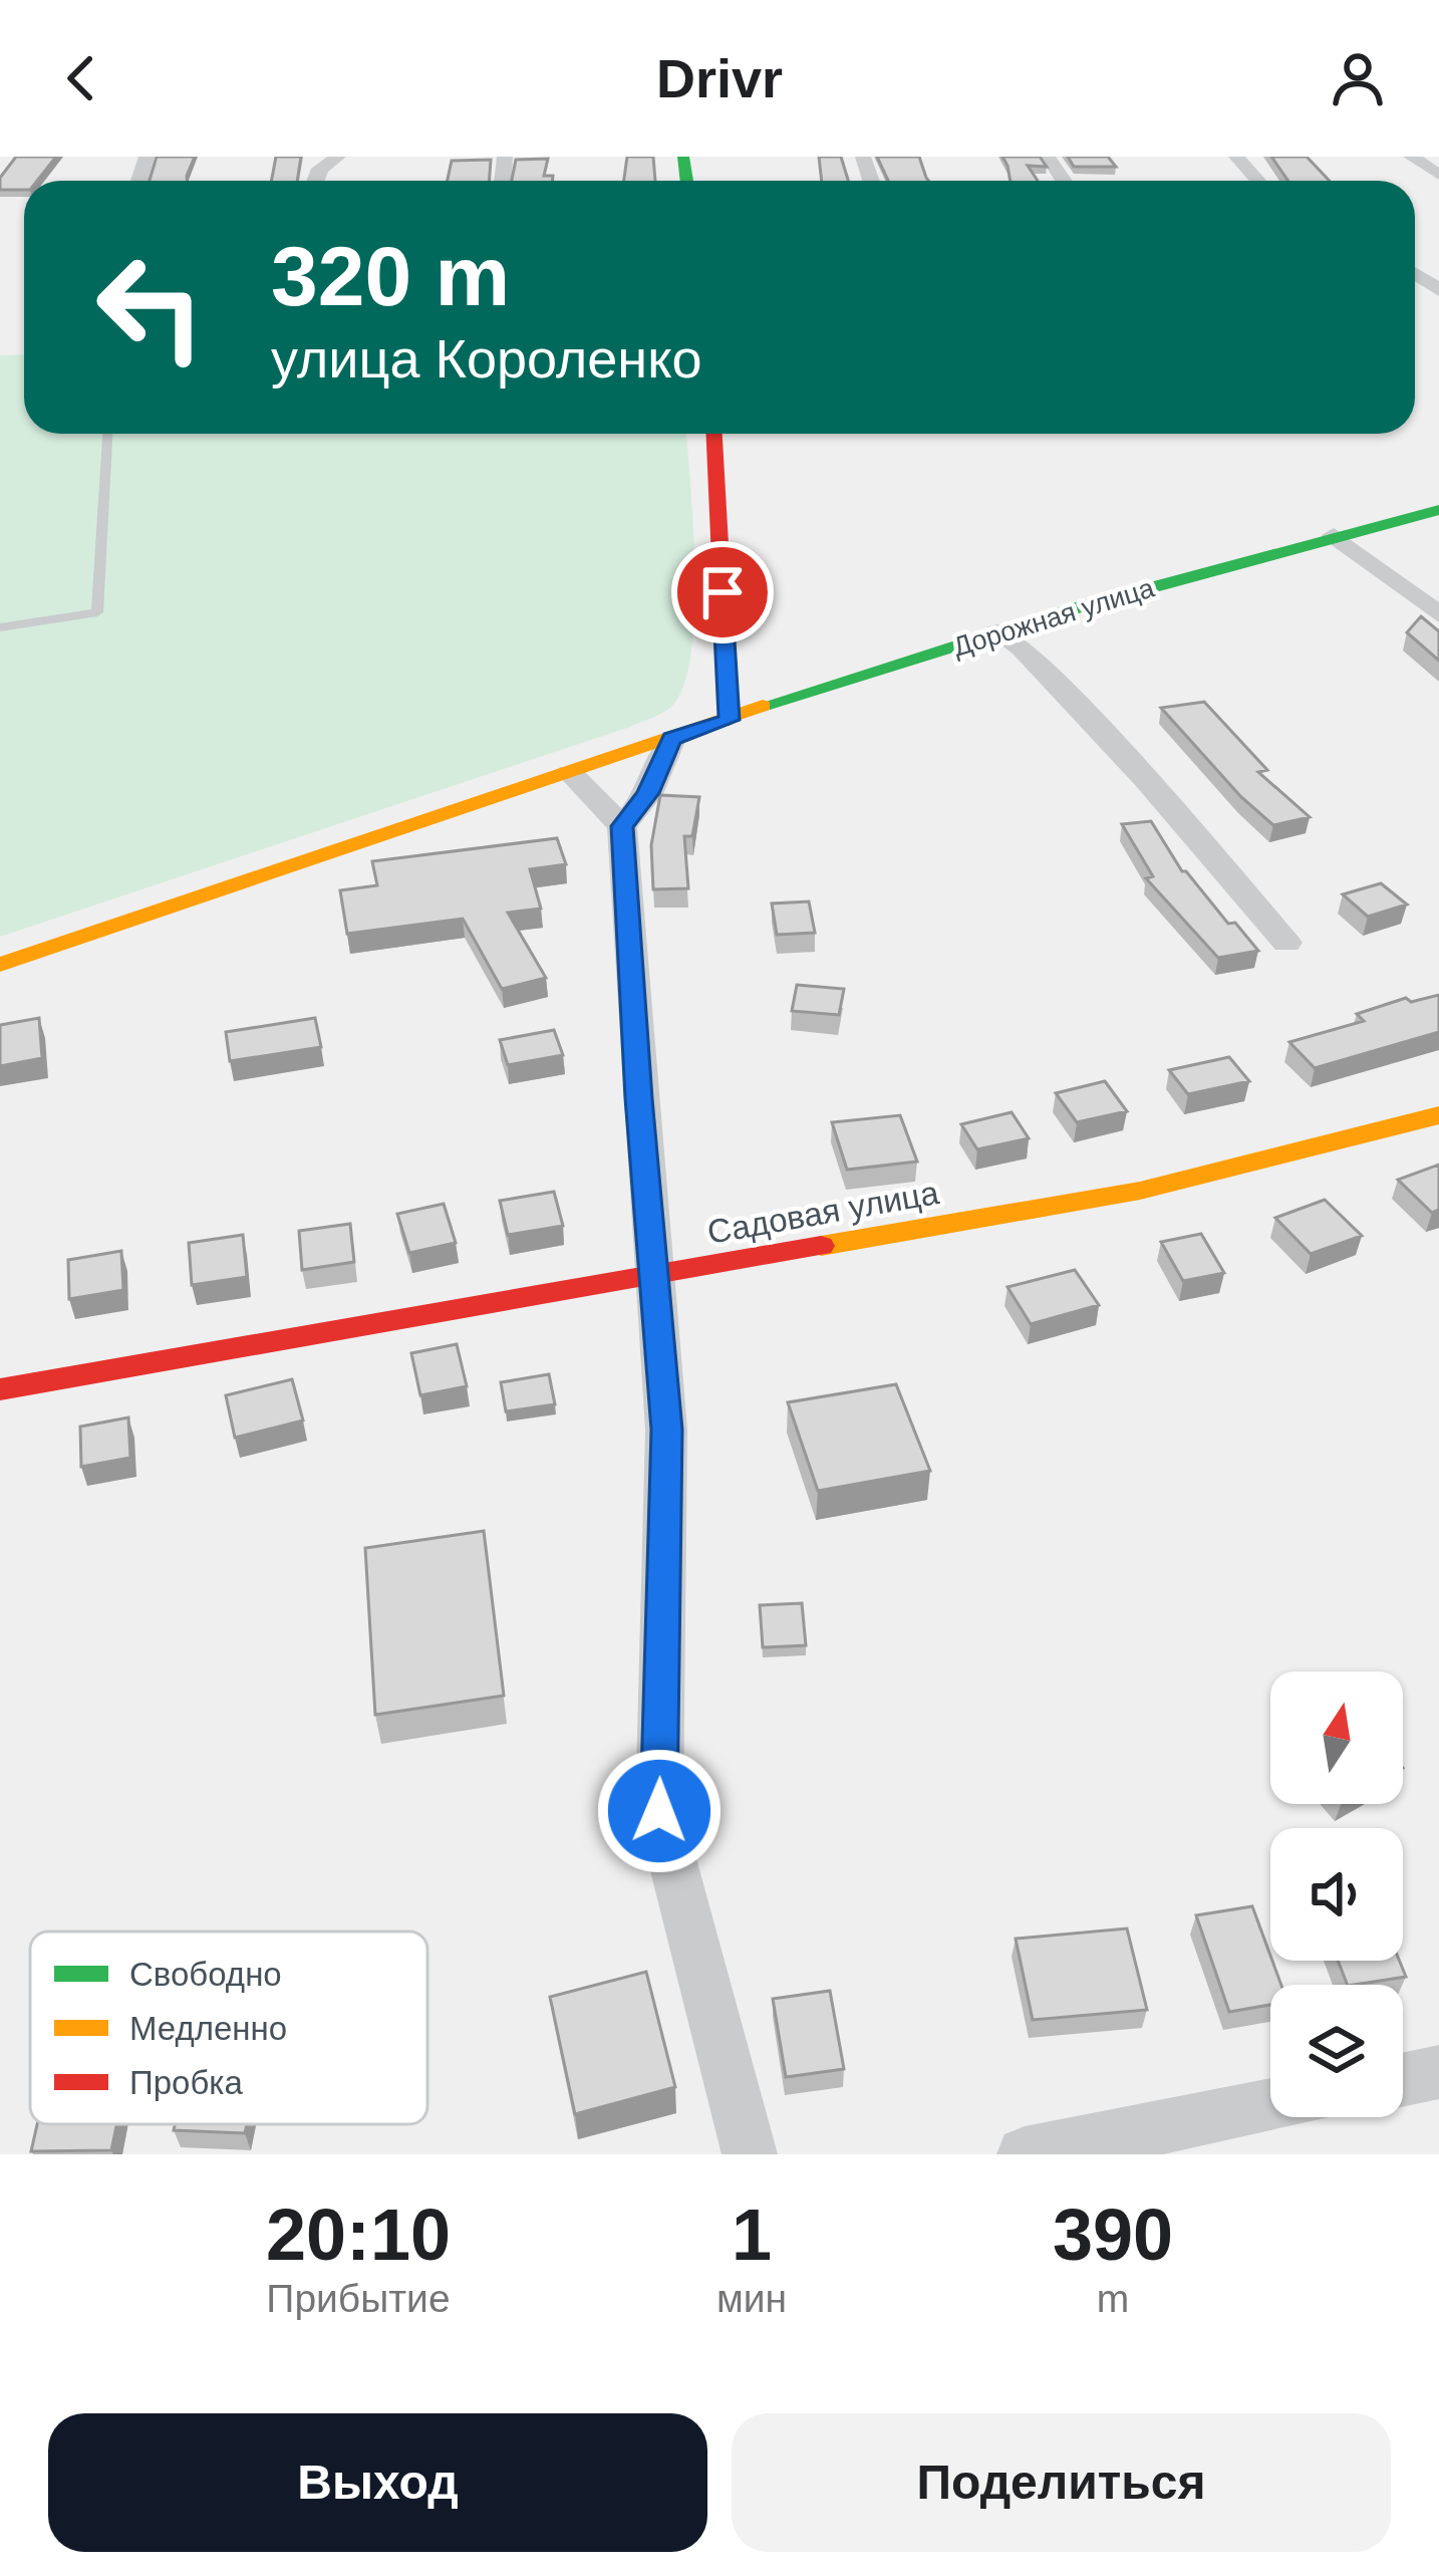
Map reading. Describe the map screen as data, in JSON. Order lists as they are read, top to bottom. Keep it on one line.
{"streets":{"street":["Дорожная улица","Садовая улица"]},"legend":["Свободно","Медленно","Пробка"],"north":"top","page":{"header":"Drivr","turn":["320 m","улица Короленко"],"eta":["20:10","Прибытие","1","мин","390","m"],"buttons":["Выход","Поделиться"]}}
